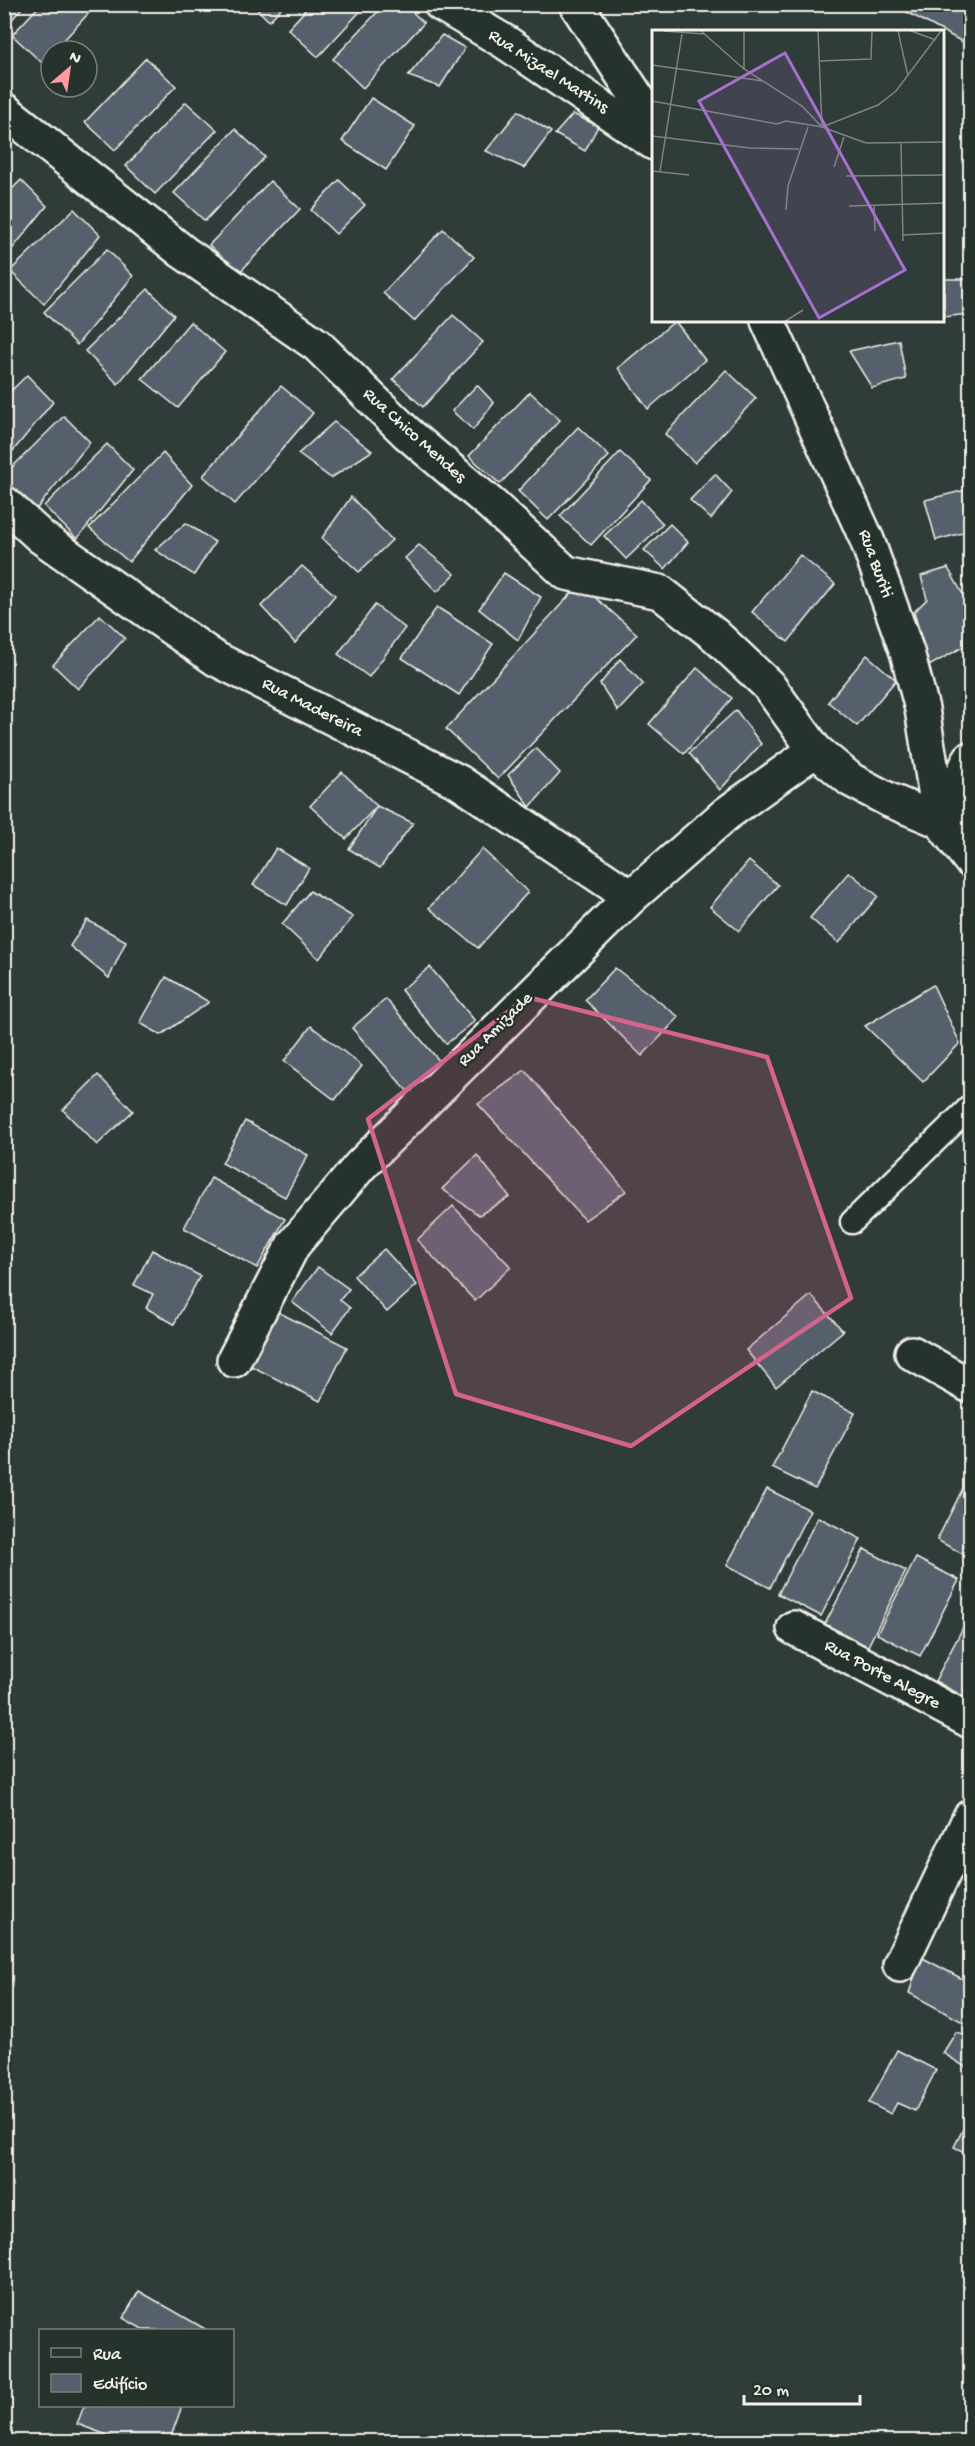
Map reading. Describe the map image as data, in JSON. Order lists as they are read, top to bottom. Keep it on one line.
{"streets":{"street":["Rua Mizael Martins","Rua Chico Mendes","Rua Buriti","Rua Madereira","Rua Amizade","Rua Porte Alegre"]},"crossings":[["Rua Chico Mendes","Rua Buriti"],["Rua Chico Mendes","Rua Amizade"],["Rua Madereira","Rua Amizade"]],"legend":["Rua","Edifício"],"scale_bar":"20 m","north":"top right"}
